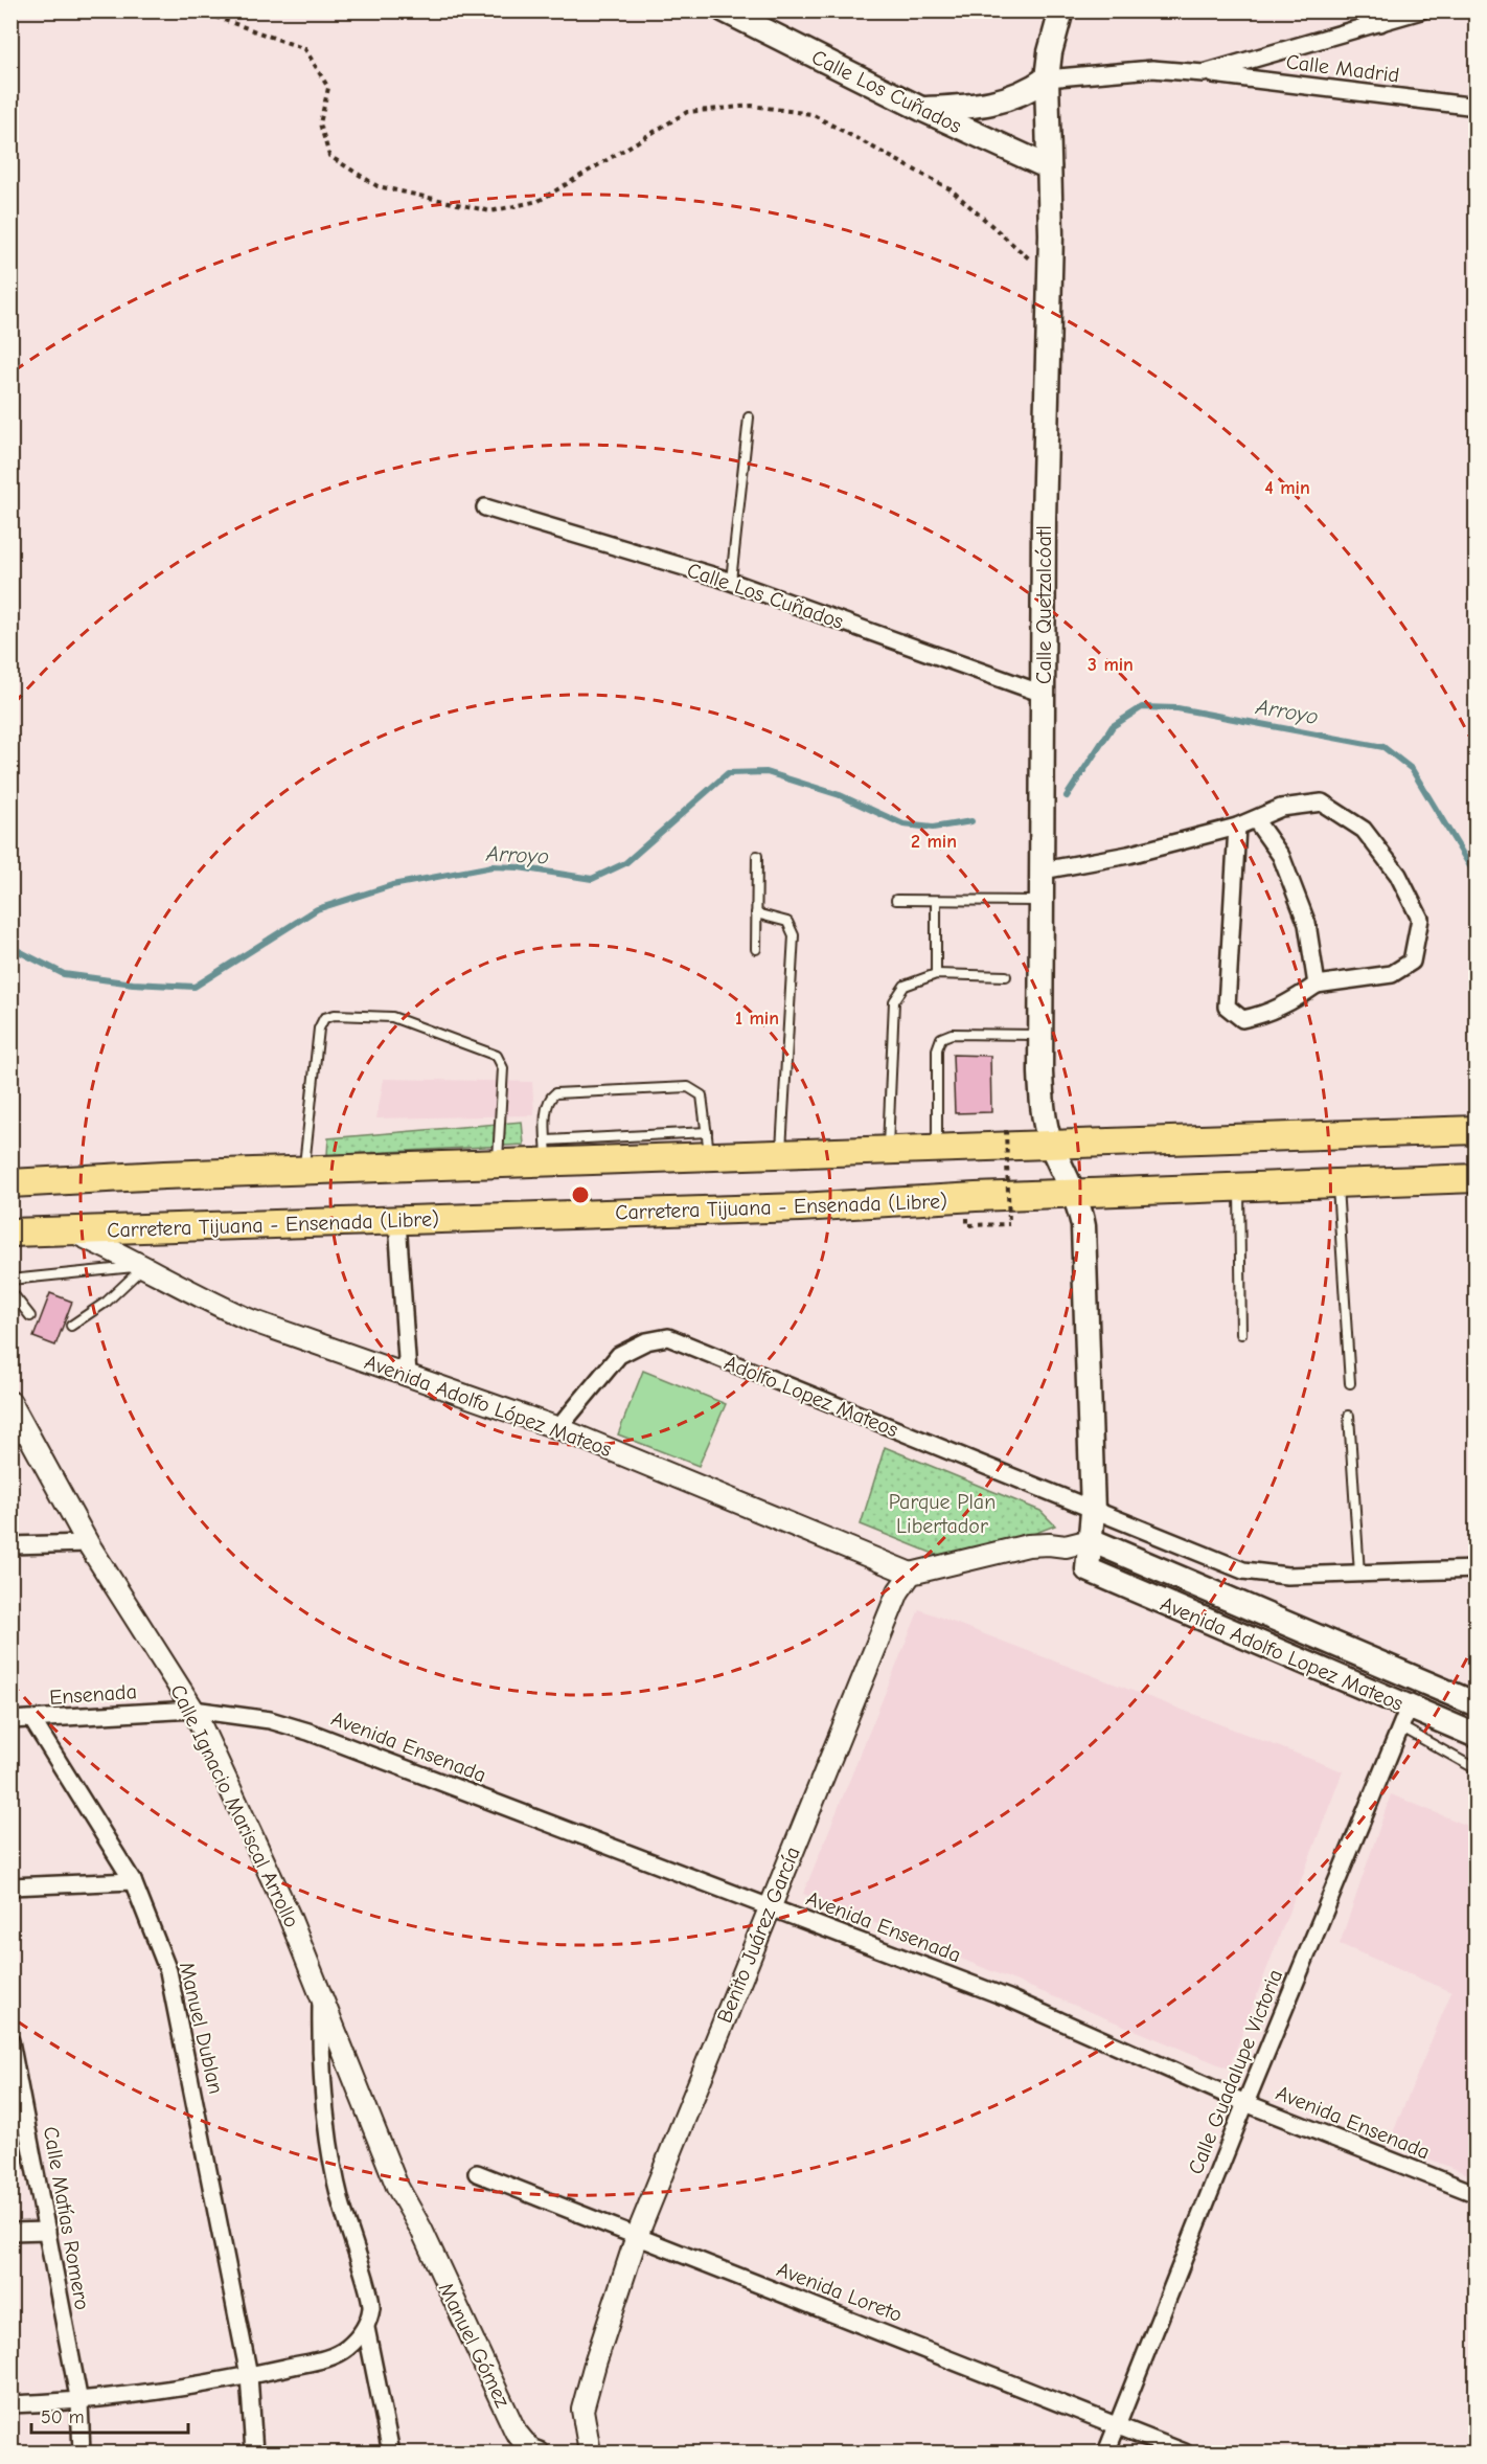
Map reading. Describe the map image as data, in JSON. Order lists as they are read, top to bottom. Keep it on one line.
{"streets":{"highway":["Carretera Tijuana - Ensenada (Libre)"],"main road":["Calle Los Cuñados","Calle Quetzalcóatl","Avenida Adolfo Lopez Mateos"],"street":["Calle Madrid","Adolfo Lopez Mateos","Avenida Adolfo López Mateos","Ensenada","Avenida Ensenada","Calle Ignacio Mariscal Arrollo","Benito Juárez García","Manuel Dublan","Calle Guadalupe Victoria","Calle Matías Romero","Avenida Loreto","Manuel Gómez"]},"crossings":[["Calle Madrid","Calle Quetzalcóatl"],["Calle Los Cuñados","Calle Quetzalcóatl"],["Calle Quetzalcóatl","Carretera Tijuana - Ensenada (Libre)"],["Carretera Tijuana - Ensenada (Libre)","Avenida Adolfo López Mateos"],["Adolfo Lopez Mateos","Avenida Adolfo López Mateos"],["Avenida Adolfo López Mateos","Benito Juárez García"],["Avenida Adolfo Lopez Mateos","Calle Guadalupe Victoria"],["Ensenada","Avenida Ensenada"],["Ensenada","Calle Ignacio Mariscal Arrollo"],["Ensenada","Manuel Dublan"],["Avenida Ensenada","Calle Ignacio Mariscal Arrollo"],["Avenida Ensenada","Benito Juárez García"],["Avenida Ensenada","Calle Guadalupe Victoria"],["Calle Ignacio Mariscal Arrollo","Manuel Gómez"],["Benito Juárez García","Avenida Loreto"],["Calle Guadalupe Victoria","Avenida Loreto"]],"water":["Arroyo"],"parks":["Parque Plan Libertador"],"scale_bar":"50 m","rings":["4 min","3 min","2 min","1 min"]}
